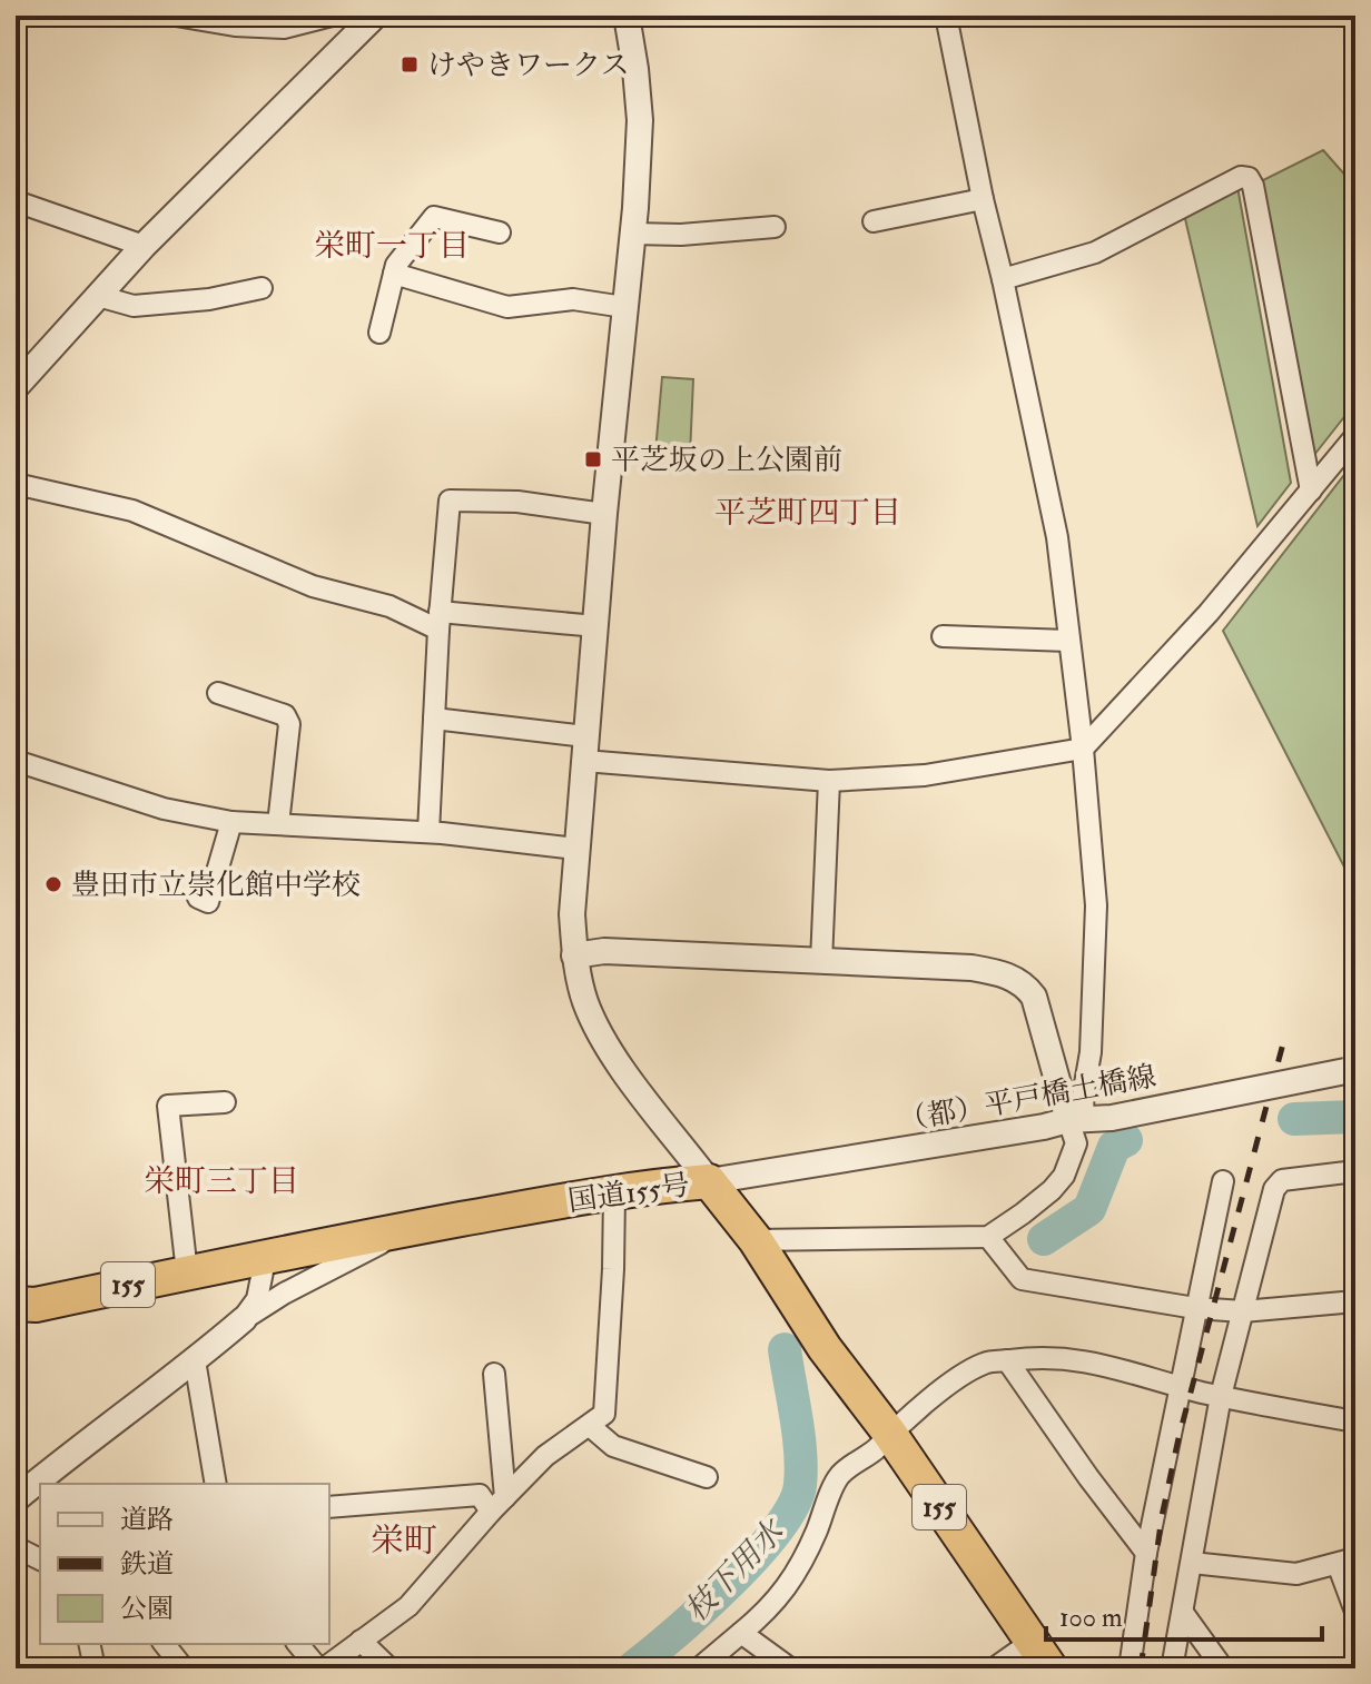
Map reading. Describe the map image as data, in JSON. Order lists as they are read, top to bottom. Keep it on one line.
{"streets":{"highway":["国道155号","155"],"street":["（都）平戸橋土橋線"]},"crossings":[["（都）平戸橋土橋線","国道155号"]],"districts":["栄町一丁目","平芝町四丁目","栄町三丁目","栄町"],"water":["枝下用水"],"places":{"transit":["けやきワークス","平芝坂の上公園前"],"other":["豊田市立崇化館中学校"]},"legend":["道路","鉄道","公園"],"scale_bar":"100 m"}
